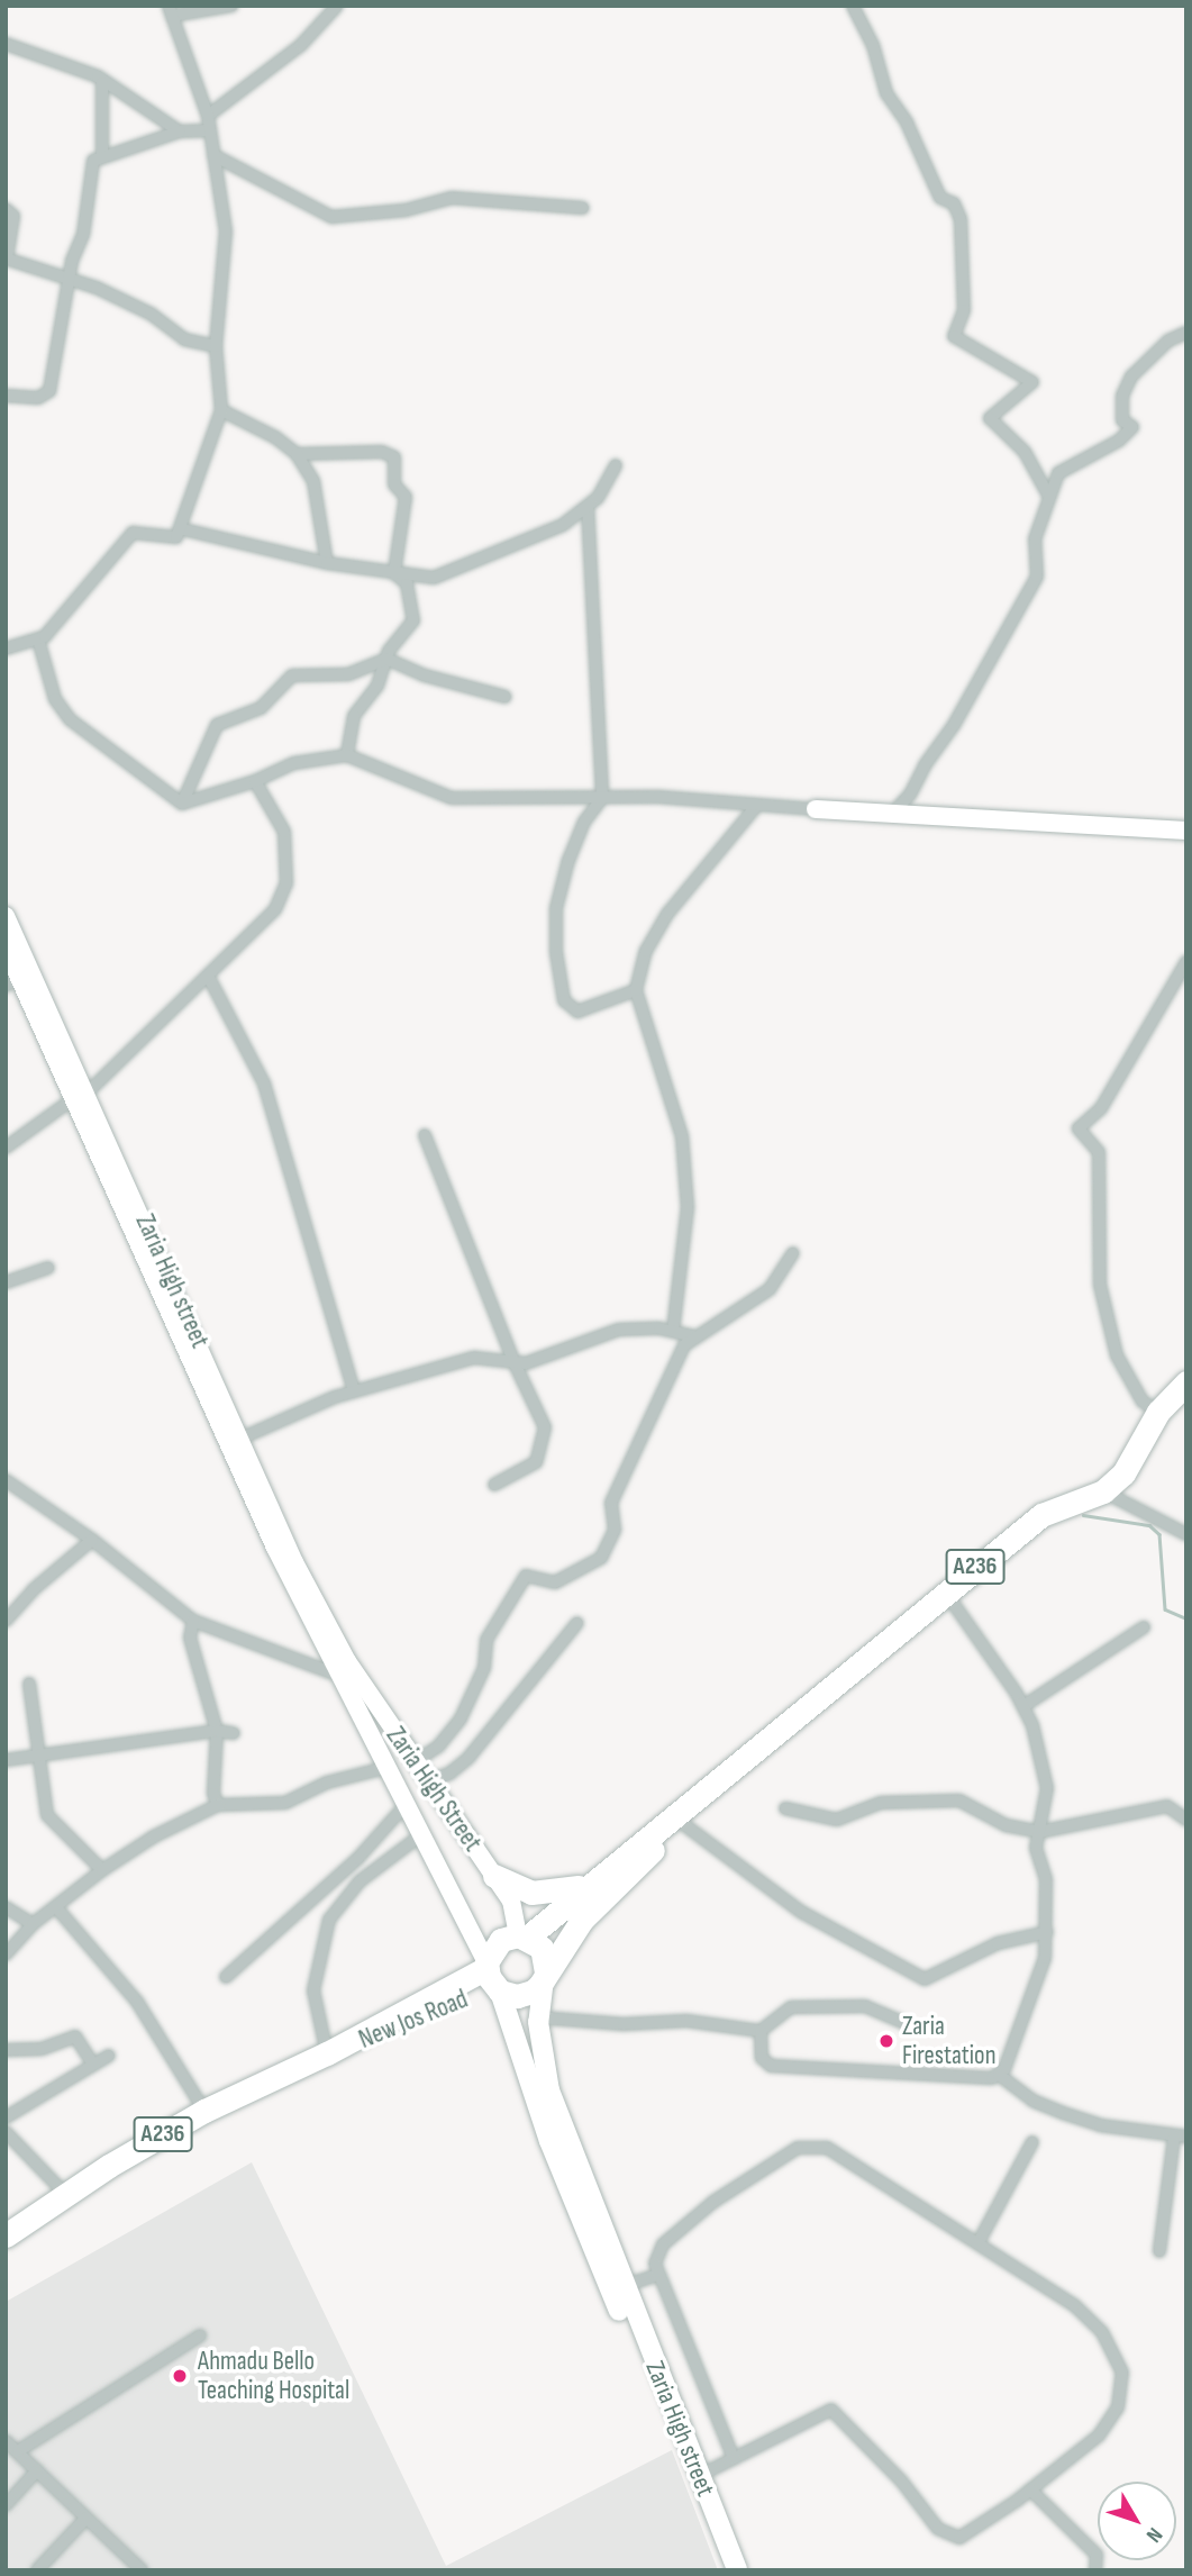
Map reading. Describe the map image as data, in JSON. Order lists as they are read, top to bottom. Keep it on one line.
{"streets":{"highway":["A236","New Jos Road"],"main road":["Zaria High street","Zaria High Street"]},"crossings":[["Zaria High street","Zaria High Street"],["A236","Zaria High Street"],["A236","New Jos Road"],["Zaria High Street","New Jos Road"]],"places":["Zaria Firestation","Ahmadu Bello Teaching Hospital"],"north":"bottom right"}
